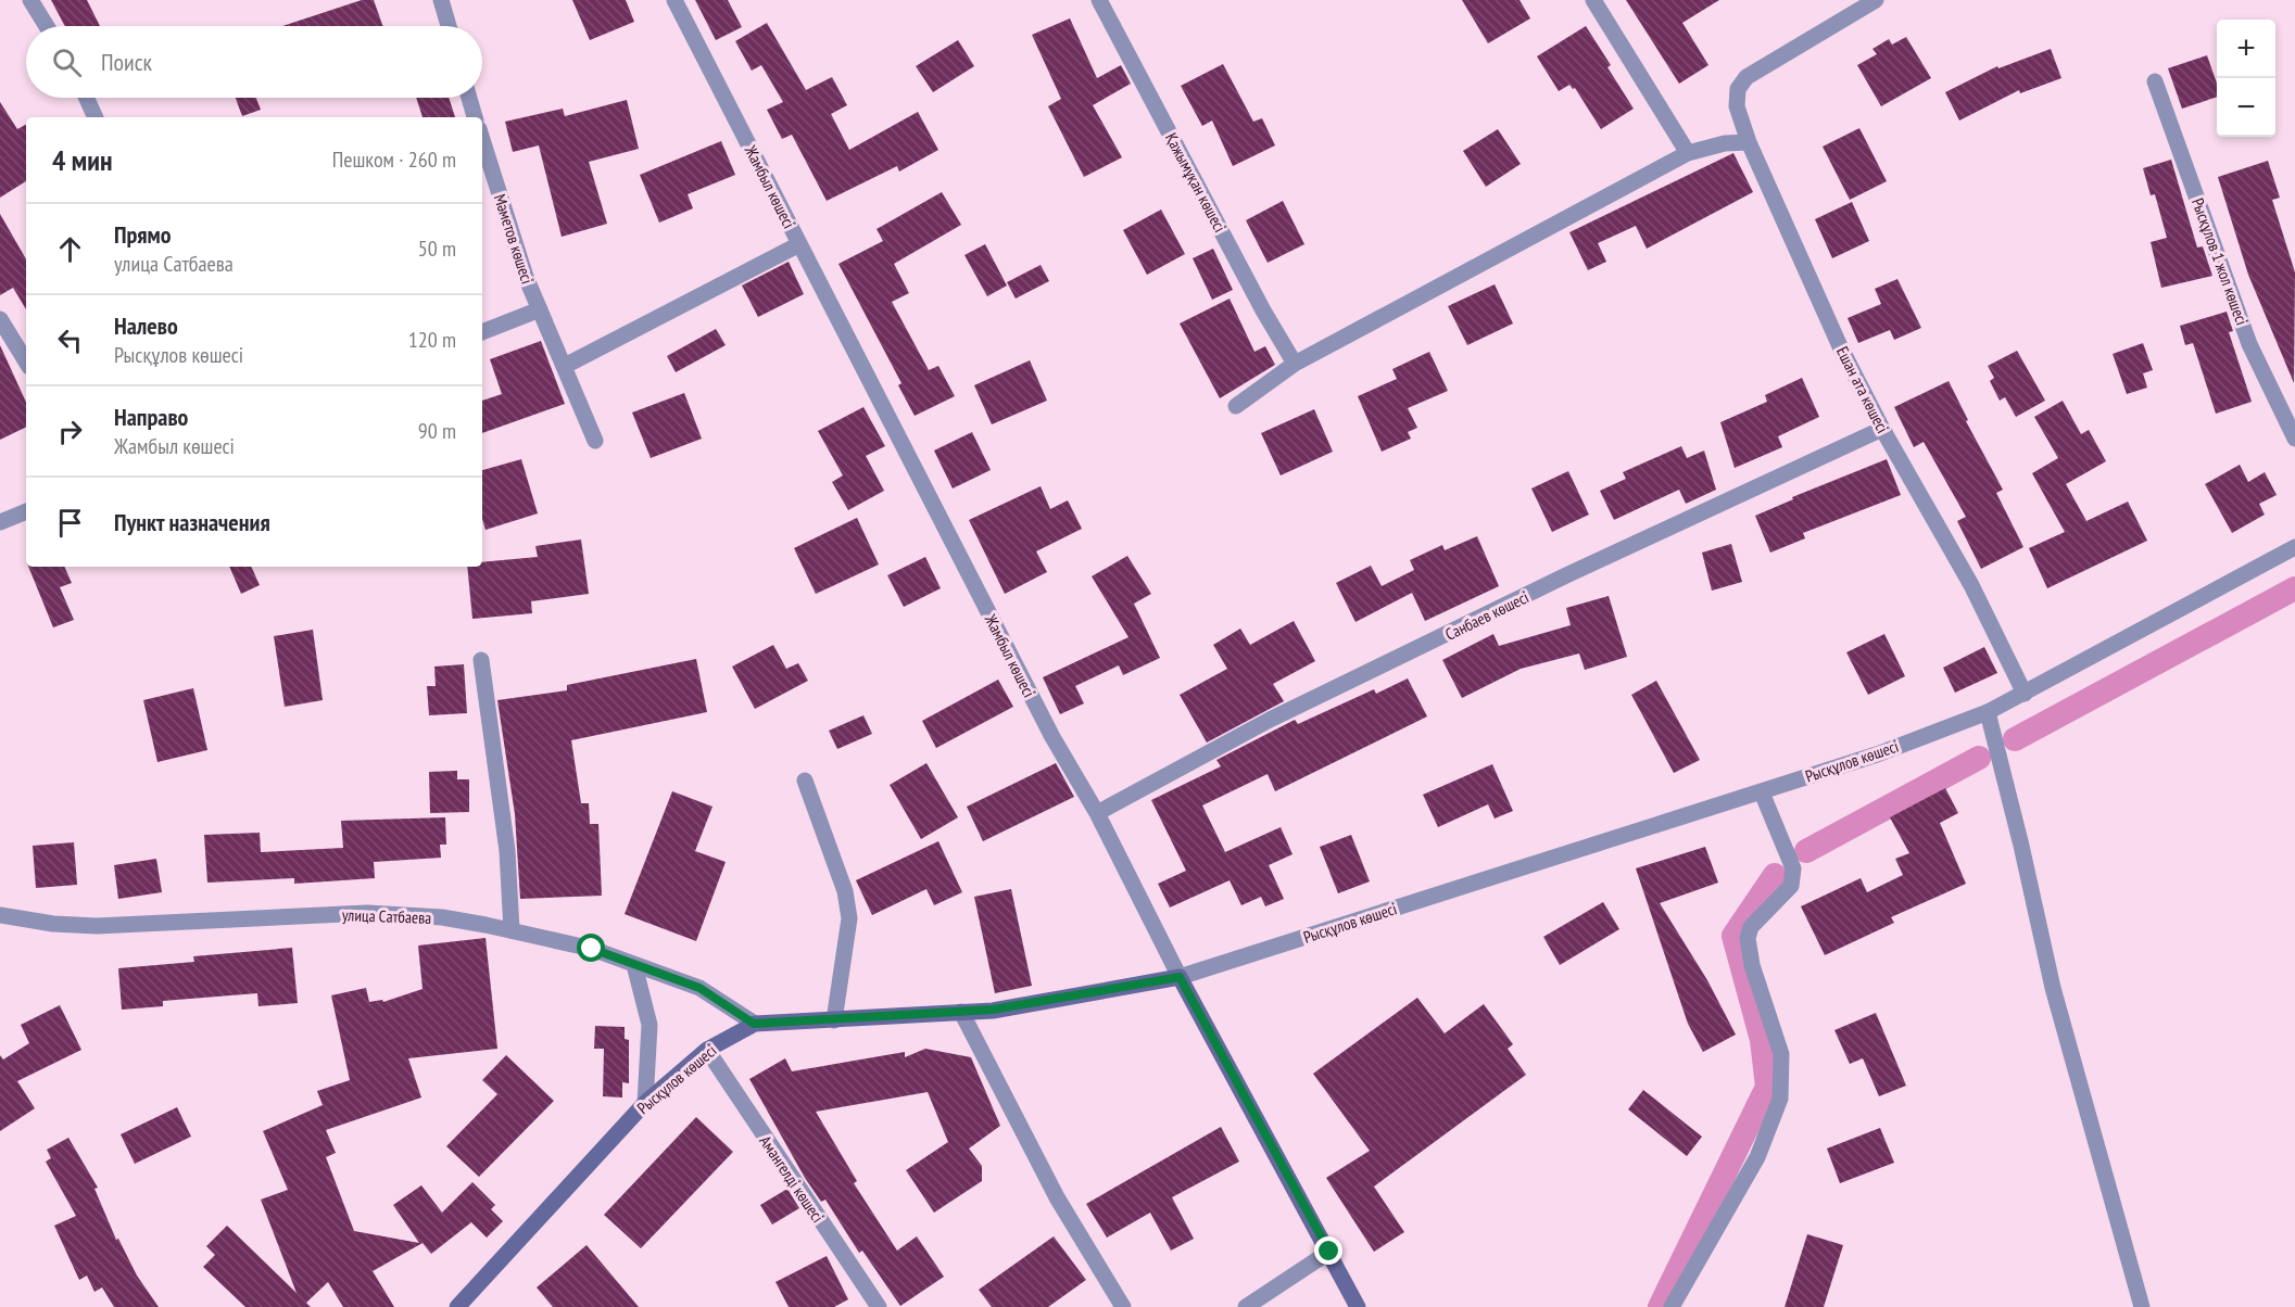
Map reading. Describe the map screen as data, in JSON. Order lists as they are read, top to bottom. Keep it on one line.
{"streets":{"main road":["Жамбыл көшесі","Рысқұлов көшесі"],"street":["Қажымұқан көшесі","Мәметов көшесі","Рысқұлов 1 жол көшесі","Ешан ата көшесі","Санбаев көшесі","улица Сатбаева","Амангелді көшесі"]},"crossings":[["Жамбыл көшесі","Санбаев көшесі"],["Жамбыл көшесі","Рысқұлов көшесі"],["Ешан ата көшесі","Санбаев көшесі"],["Ешан ата көшесі","Рысқұлов көшесі"],["Рысқұлов көшесі","улица Сатбаева"],["Рысқұлов көшесі","Амангелді көшесі"]],"page":{"map_buttons":["+","−"],"search":"Поиск","heading":["4 мин","Пешком · 260 m"],"list":[["Прямо","улица Сатбаева","50 m"],["Налево","Рысқұлов көшесі","120 m"],["Направо","Жамбыл көшесі","90 m"],"Пункт назначения"]}}
